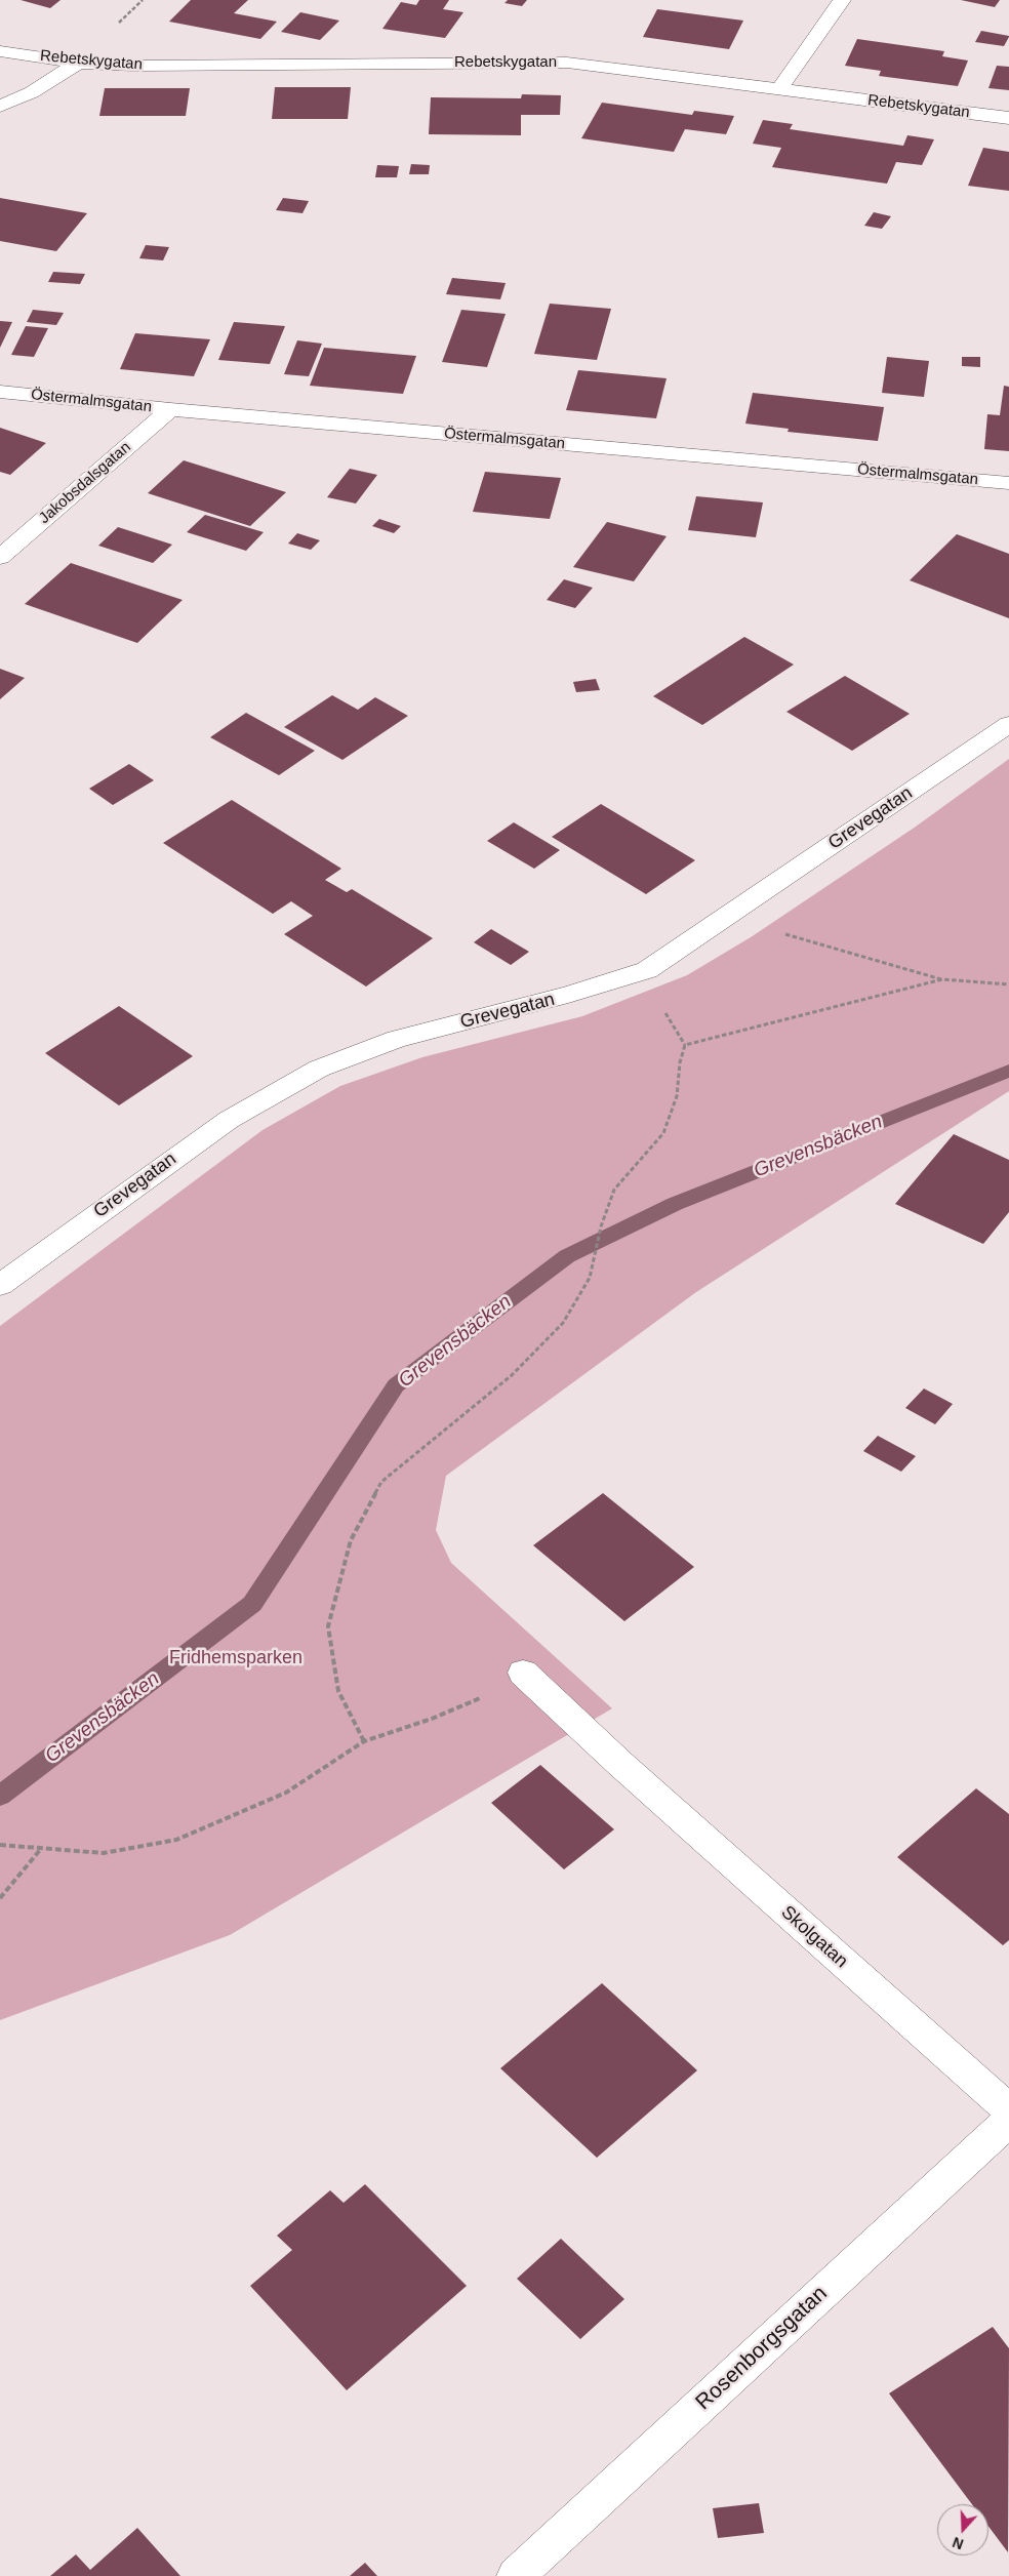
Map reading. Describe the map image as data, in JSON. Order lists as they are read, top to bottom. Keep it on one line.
{"streets":{"street":["Rebetskygatan","Östermalmsgatan","Jakobsdalsgatan","Grevegatan","Skolgatan","Rosenborgsgatan"]},"crossings":[["Östermalmsgatan","Jakobsdalsgatan"]],"water":["Grevensbäcken"],"parks":["Fridhemsparken"],"north":"bottom"}
